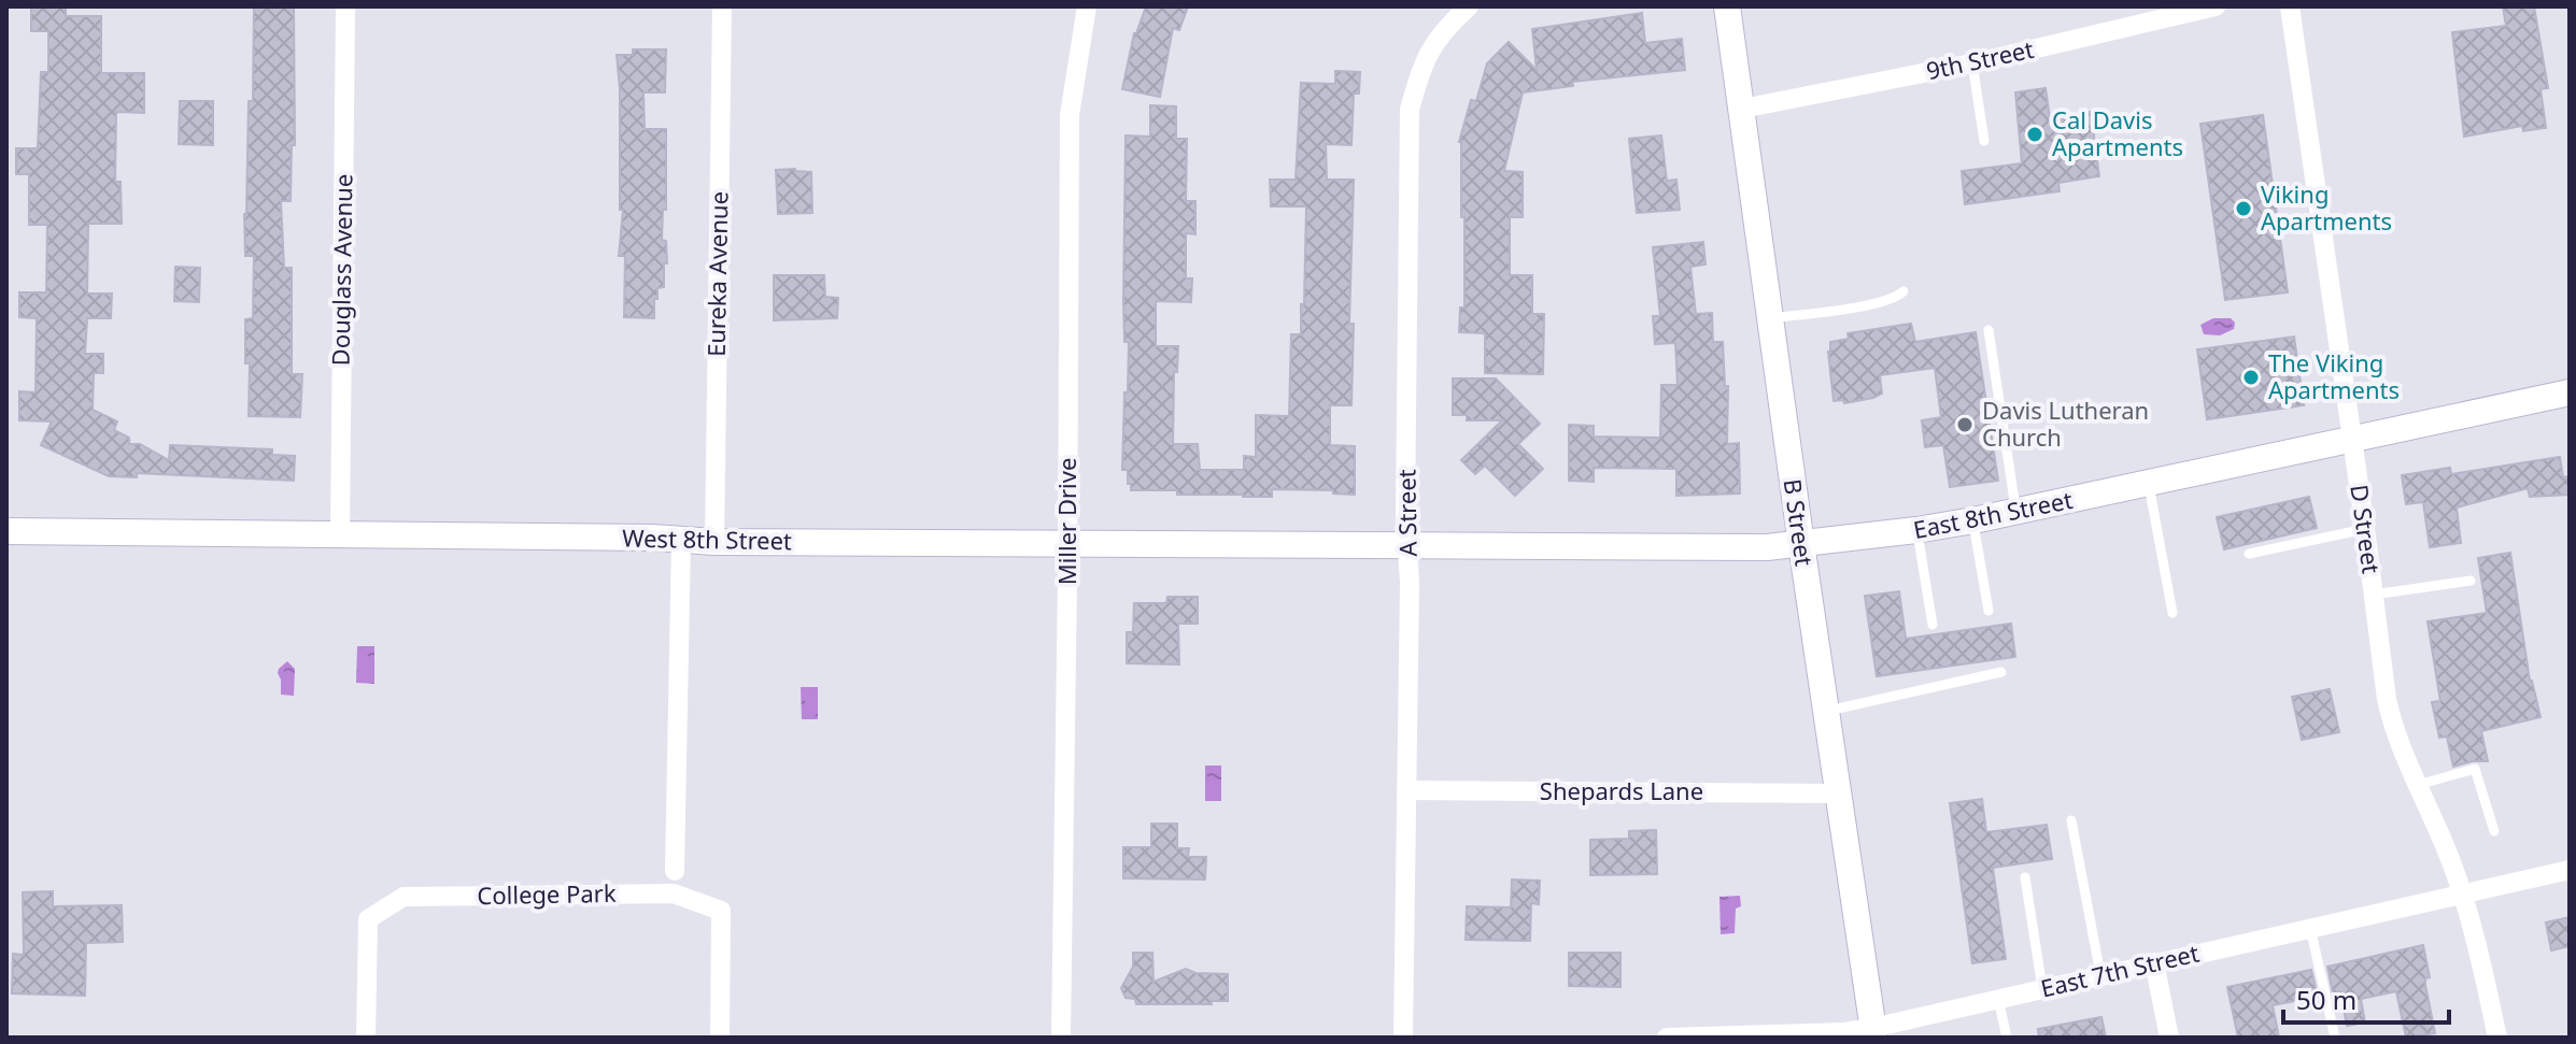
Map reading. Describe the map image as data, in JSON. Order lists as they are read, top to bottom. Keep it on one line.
{"streets":{"street":["9th Street","Douglass Avenue","Eureka Avenue","A Street","East 8th Street","Miller Drive","B Street","D Street","West 8th Street","Shepards Lane","College Park","East 7th Street"]},"crossings":[["9th Street","B Street"],["Douglass Avenue","West 8th Street"],["Eureka Avenue","West 8th Street"],["A Street","East 8th Street"],["A Street","West 8th Street"],["A Street","Shepards Lane"],["East 8th Street","B Street"],["East 8th Street","D Street"],["East 8th Street","West 8th Street"],["Miller Drive","West 8th Street"],["B Street","Shepards Lane"],["B Street","East 7th Street"],["D Street","East 7th Street"]],"places":["Cal Davis Apartments","Viking Apartments","The Viking Apartments","Davis Lutheran Church"],"scale_bar":"50 m"}
